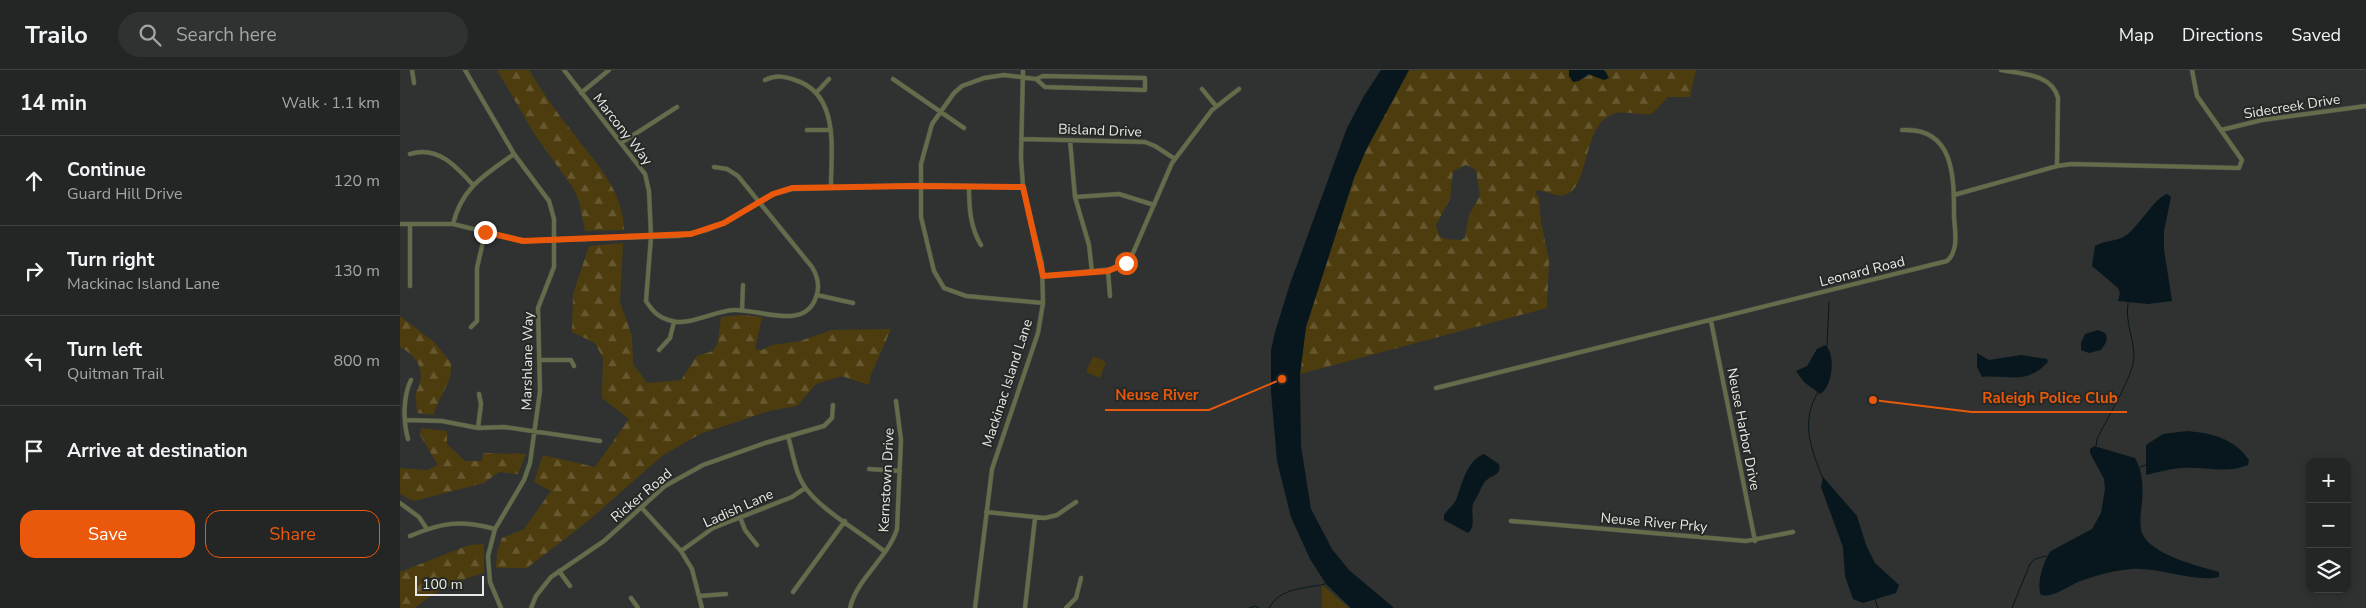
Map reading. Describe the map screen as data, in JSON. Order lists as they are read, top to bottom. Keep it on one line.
{"streets":{"street":["Sidecreek Drive","Marcony Way","Bisland Drive","Leonard Road","Marshlane Way","Mackinac Island Lane","Neuse Harbor Drive","Kernstown Drive","Ricker Road","Ladish Lane","Neuse River Prky"]},"crossings":[["Bisland Drive","Mackinac Island Lane"],["Leonard Road","Neuse Harbor Drive"],["Neuse Harbor Drive","Neuse River Prky"]],"places":["Neuse River","Raleigh Police Club"],"scale_bar":"100 m","page":{"header":"Trailo","search":"Search here","nav":["Map","Directions","Saved"],"heading":["14 min","Walk · 1.1 km"],"list":[["Continue","Guard Hill Drive","120 m"],["Turn right","Mackinac Island Lane","130 m"],["Turn left","Quitman Trail","800 m"],"Arrive at destination"],"map_buttons":["+","−"],"buttons":["Save","Share"],"scale":"100 m"}}
